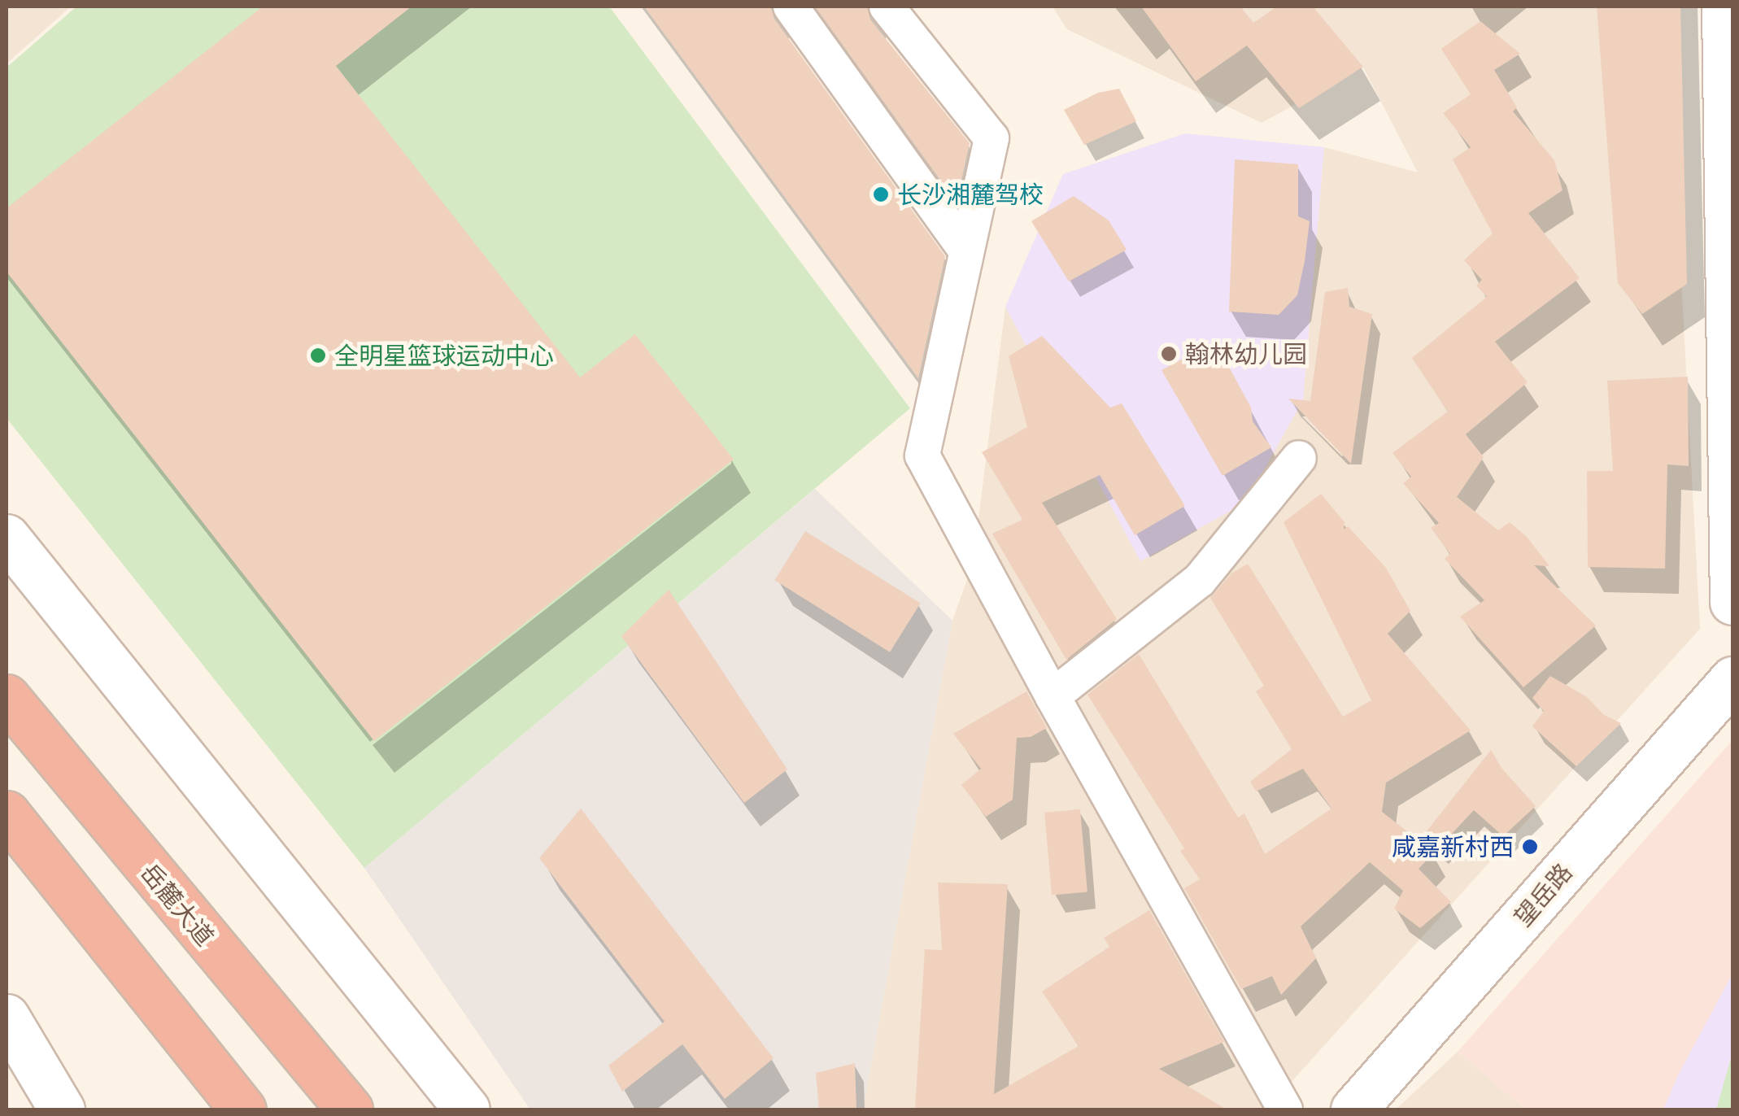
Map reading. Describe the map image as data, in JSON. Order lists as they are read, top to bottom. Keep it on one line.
{"streets":{"highway":["岳麓大道"],"street":["望岳路"]},"places":["长沙湘麓驾校","翰林幼儿园","全明星篮球运动中心","咸嘉新村西"]}
